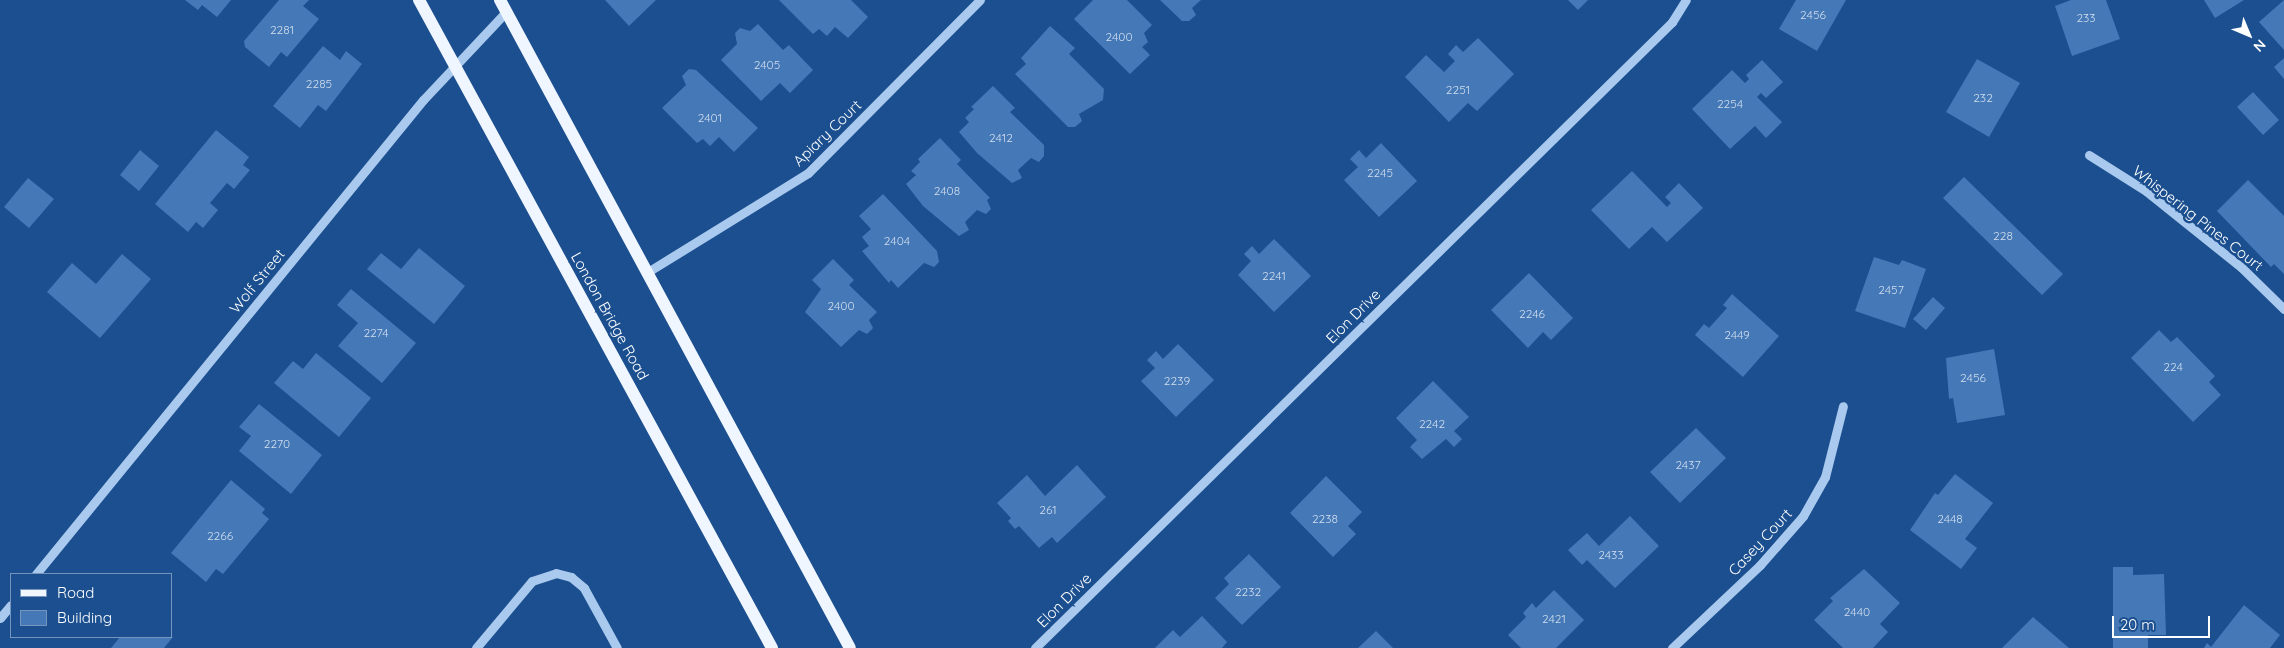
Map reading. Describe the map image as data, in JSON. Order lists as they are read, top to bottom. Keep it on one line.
{"streets":{"main road":["London Bridge Road"],"street":["Apiary Court","Whispering Pines Court","Wolf Street","Elon Drive","Casey Court"]},"crossings":[["Wolf Street","London Bridge Road"]],"house_numbers":["2456","233","2281","2400","2405","2285","2251","232","2254","2401","2412","2245","2408","228","2404","2241","2457","2400","2246","2274","2449","224","2456","2239","2242","2270","2437","261","2238","2448","2266","2433","2232","2440","2421"],"legend":["Road","Building"],"scale_bar":"20 m","north":"bottom right"}
